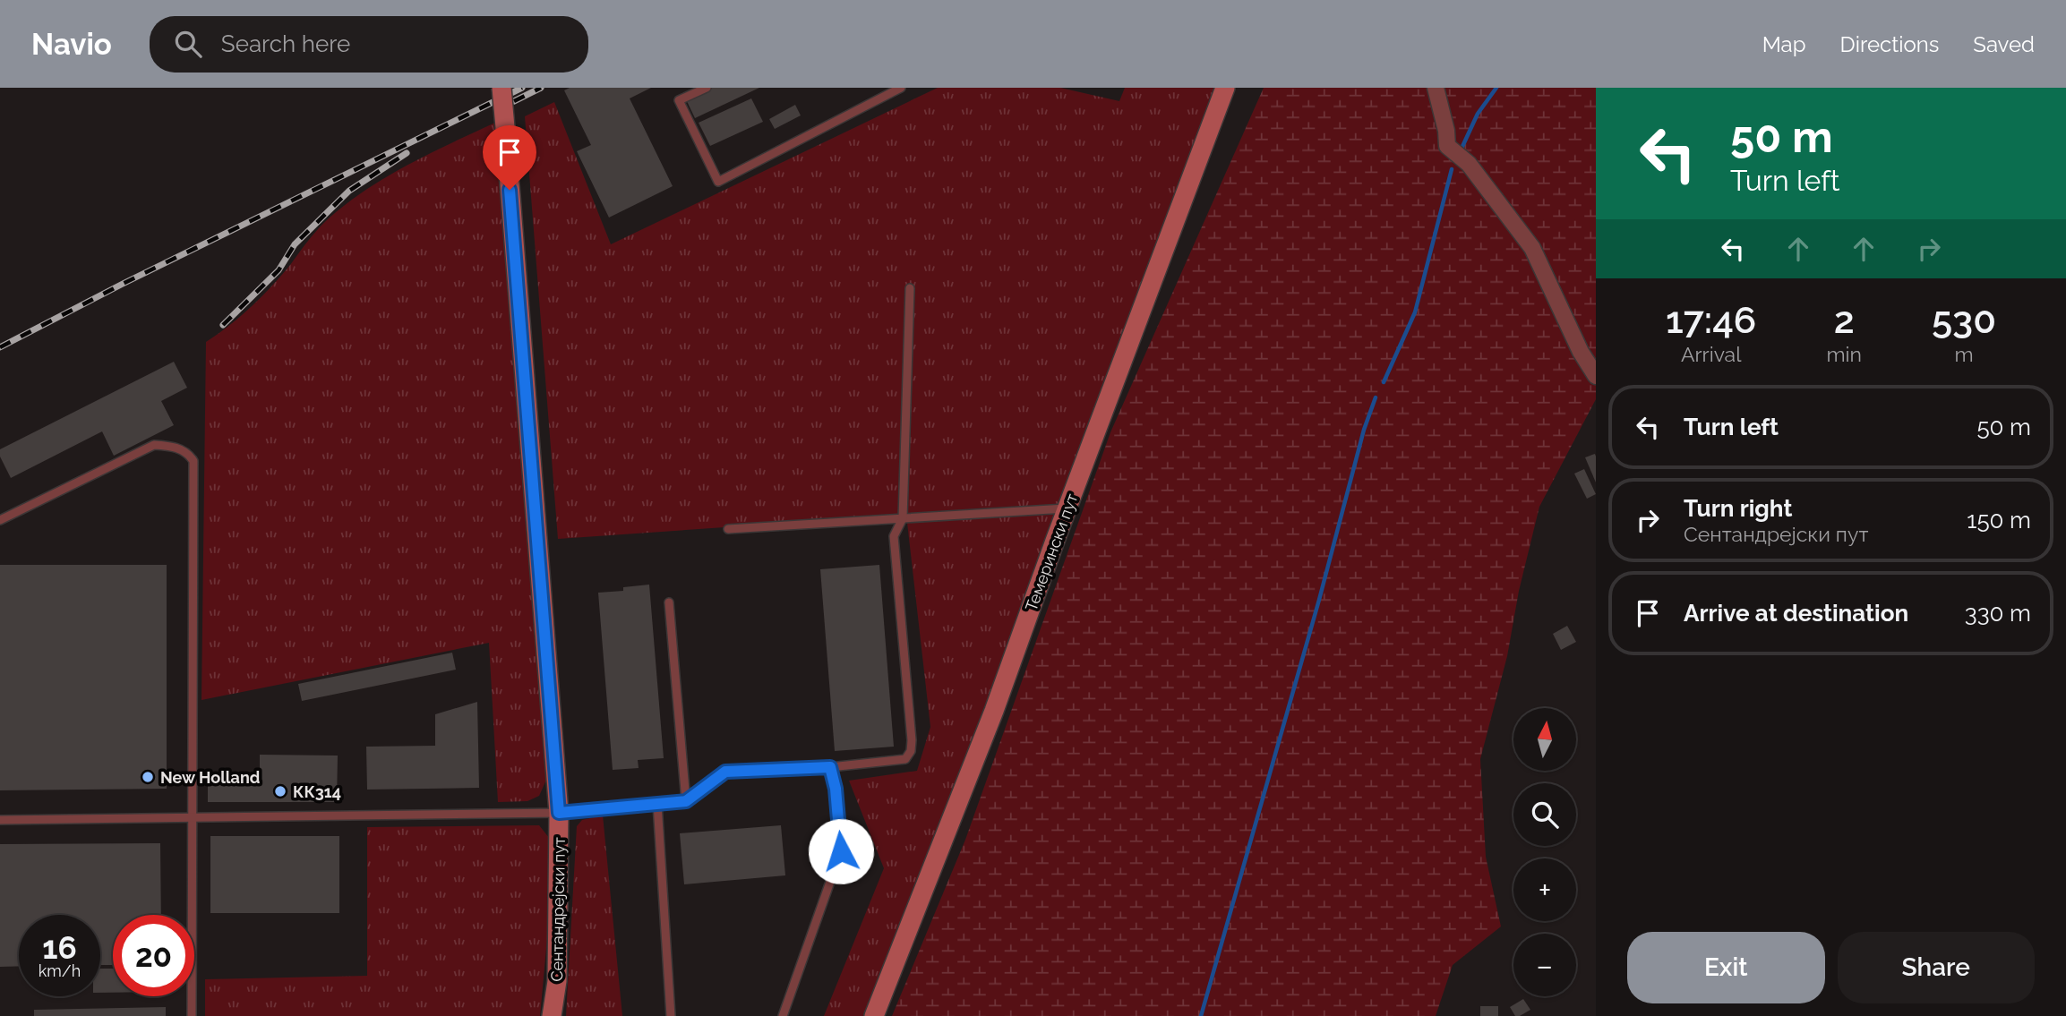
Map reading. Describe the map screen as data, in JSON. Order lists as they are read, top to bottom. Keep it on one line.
{"streets":{"main road":["Темерински пут","Сентандрејски пут"]},"places":["New Holland","КК314"],"north":"top","page":{"header":"Navio","search":"Search here","nav":["Map","Directions","Saved"],"turn":["50 m","Turn left"],"eta":["17:46","Arrival","2","min","530","m"],"list":[{"name":"Turn left","value":"50 m"},{"name":"Turn right","note":"Сентандрејски пут","value":"150 m"},{"name":"Arrive at destination","value":"330 m"}],"map_buttons":["+","−"],"speed":"16 km/h","limit":"20","buttons":["Exit","Share"]}}
